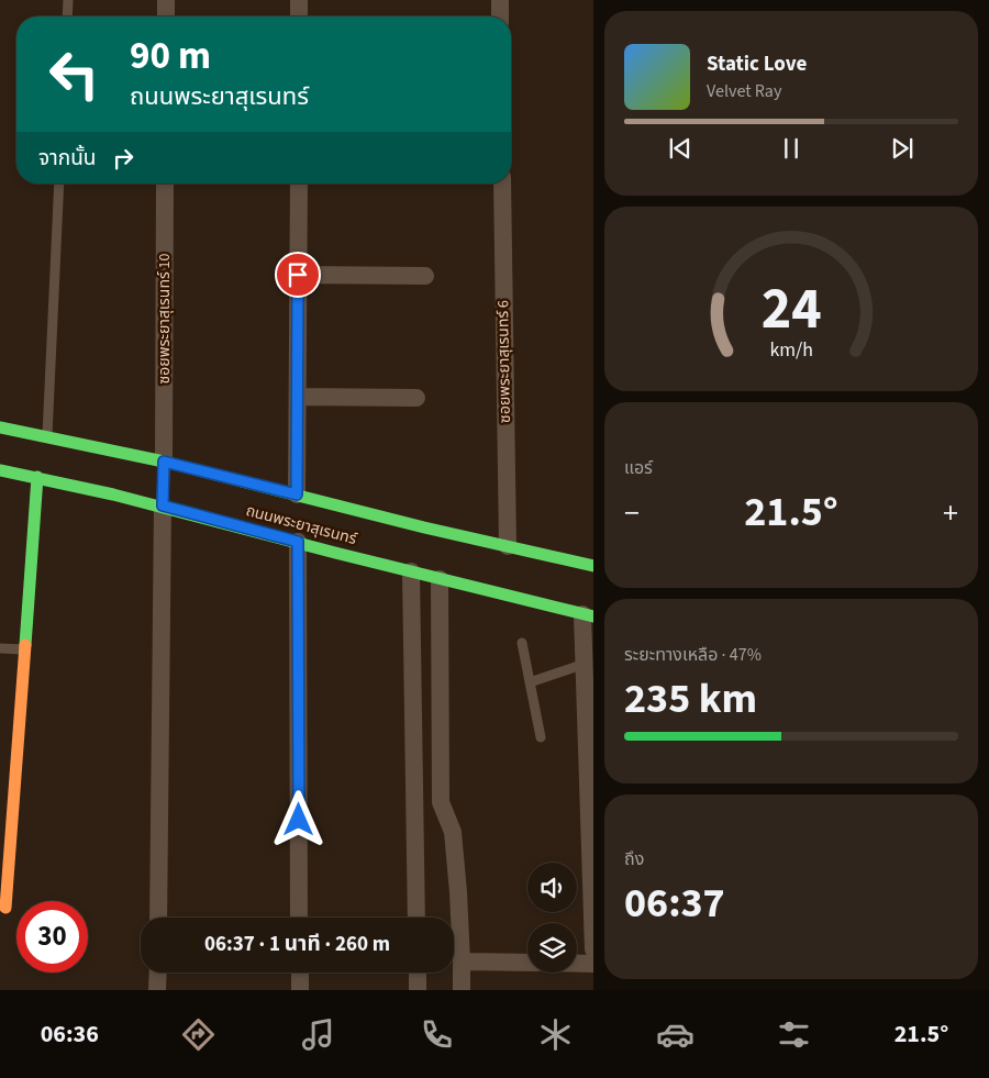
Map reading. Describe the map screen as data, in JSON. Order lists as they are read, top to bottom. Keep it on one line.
{"streets":{"street":["ซอยพระยาสุเรนทร์ 10","ซอยพระยาสุเรนทร์ 6","ถนนพระยาสุเรนทร์"]},"crossings":[["ซอยพระยาสุเรนทร์ 10","ถนนพระยาสุเรนทร์"],["ซอยพระยาสุเรนทร์ 6","ถนนพระยาสุเรนทร์"]],"page":{"turn":["90 m","ถนนพระยาสุเรนทร์"],"song":["Static Love","Velvet Ray"],"then":"จากนั้น","tile":["แอร์",["ระยะทางเหลือ · 47%","235 km"],["ถึง","06:37"]],"heat":["−","21.5°","+"],"limit":"30","trip":"06:37 · 1 นาที · 260 m","tabs":["06:36","21.5°"],"gauge":["24","km/h"]}}
